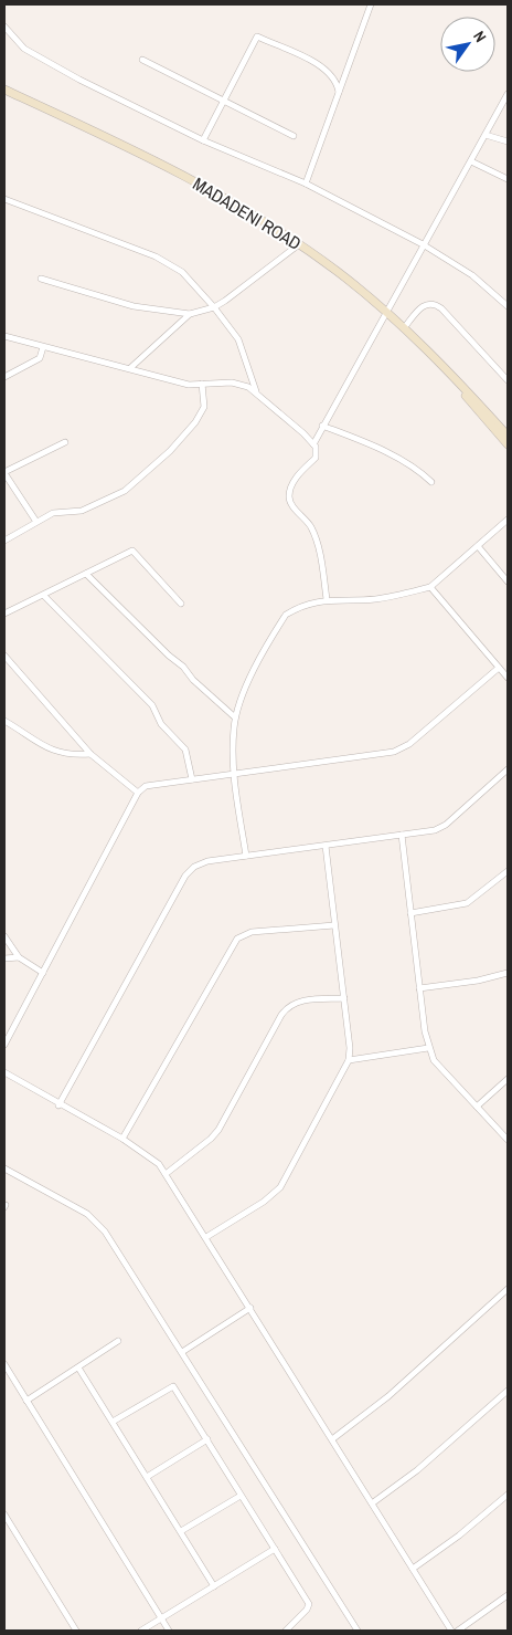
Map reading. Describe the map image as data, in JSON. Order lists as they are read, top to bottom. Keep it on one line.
{"streets":{"street":["MADADENI ROAD"]},"north":"top right"}
